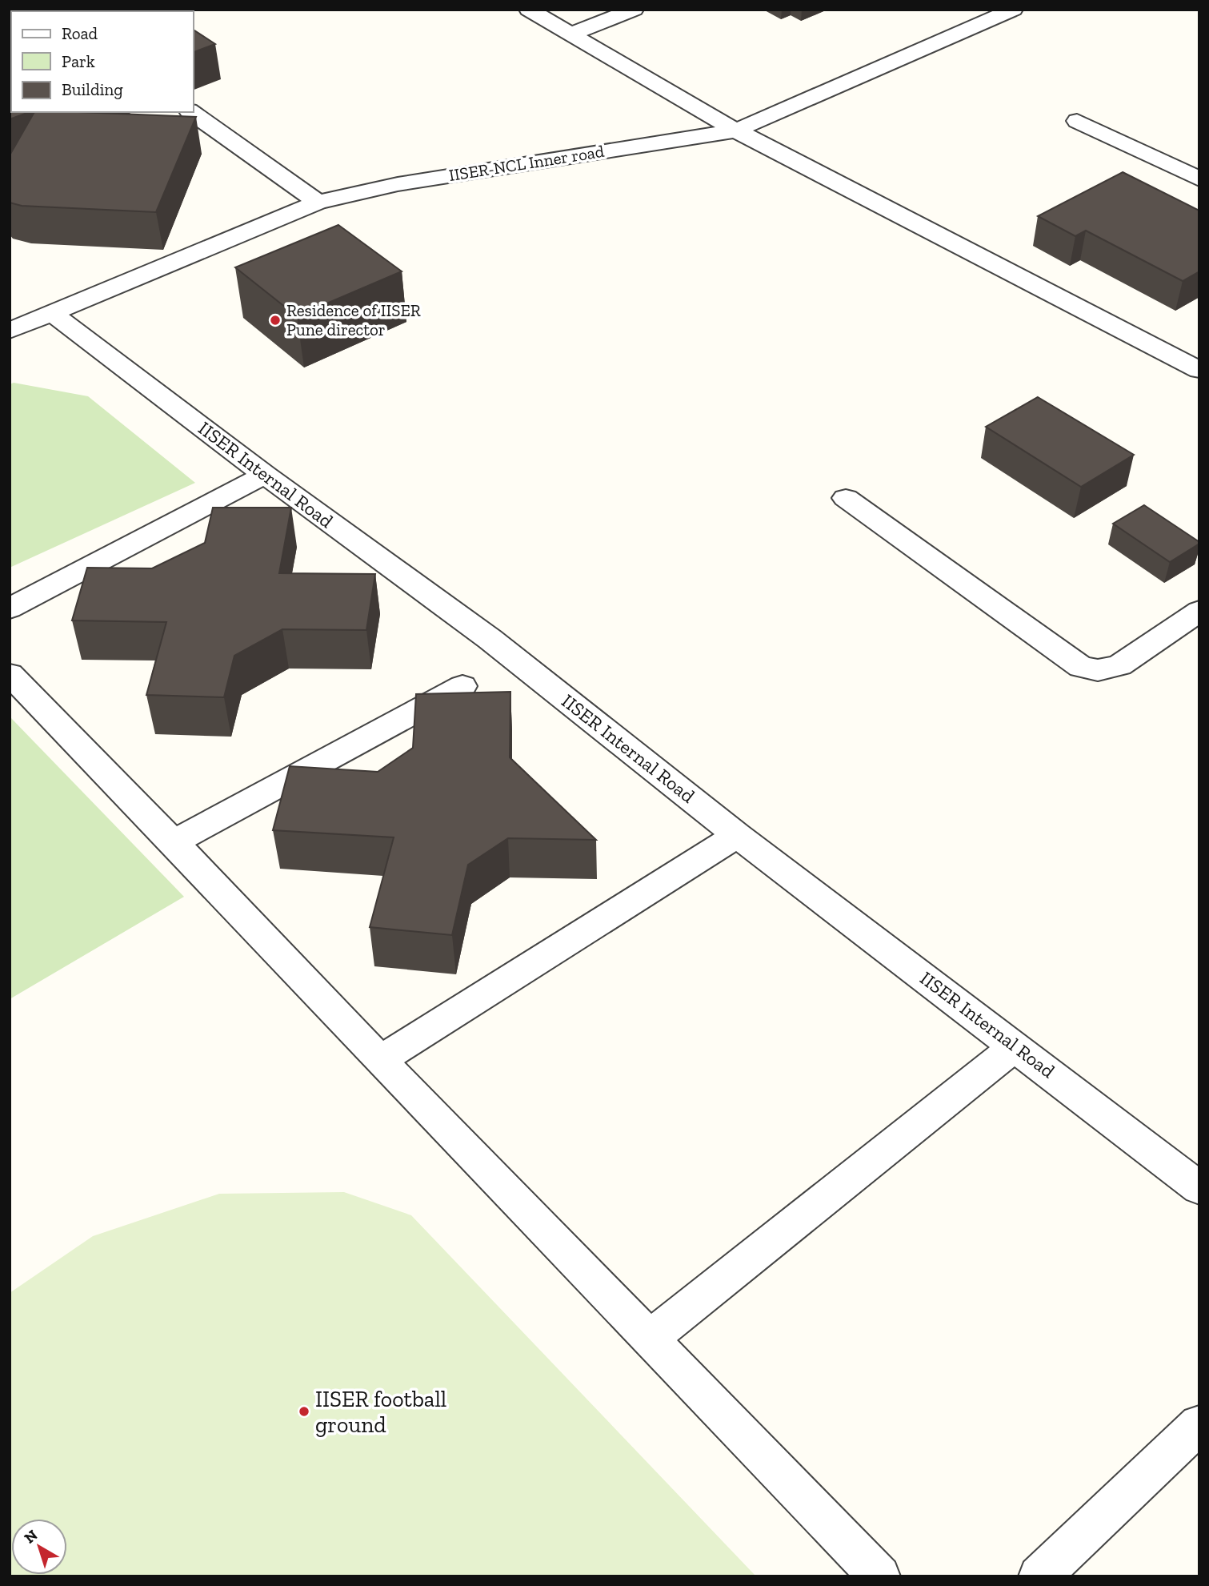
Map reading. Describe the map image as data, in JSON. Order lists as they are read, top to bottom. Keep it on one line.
{"streets":{"lane":["IISER-NCL Inner road","IISER Internal Road"]},"places":["Residence of IISER Pune director","IISER football ground"],"legend":["Road","Park","Building"],"north":"top left"}
